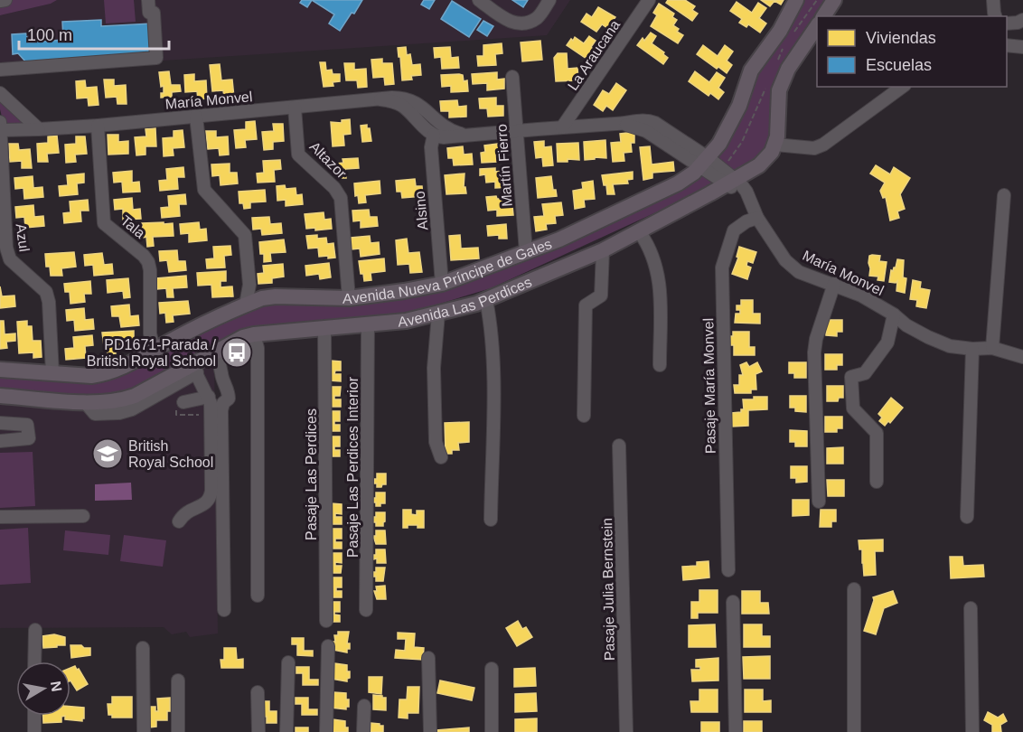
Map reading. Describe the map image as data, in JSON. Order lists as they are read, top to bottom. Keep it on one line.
{"streets":{"main road":["Avenida Nueva Príncipe de Gales","Avenida Las Perdices"],"street":["La Araucana","María Monvel","Altazor","Martín Fierro","Alsino","Tala","Azul","Pasaje María Monvel","Pasaje Las Perdices Interior","Pasaje Las Perdices","Pasaje Julia Bernstein"]},"crossings":[["La Araucana","María Monvel"],["María Monvel","Altazor"],["María Monvel","Martín Fierro"],["María Monvel","Alsino"],["María Monvel","Tala"],["María Monvel","Azul"],["María Monvel","Avenida Nueva Príncipe de Gales"],["María Monvel","Avenida Las Perdices"],["María Monvel","Pasaje María Monvel"],["Altazor","Avenida Nueva Príncipe de Gales"],["Martín Fierro","Avenida Nueva Príncipe de Gales"],["Alsino","Avenida Nueva Príncipe de Gales"],["Tala","Avenida Nueva Príncipe de Gales"],["Azul","Avenida Nueva Príncipe de Gales"],["Avenida Las Perdices","Pasaje Las Perdices Interior"],["Avenida Las Perdices","Pasaje Las Perdices"]],"places":{"bus stop":["PD1671-Parada / British Royal School"],"school or university":["British Royal School"]},"legend":["Viviendas","Escuelas"],"scale_bar":"100 m","north":"right"}
